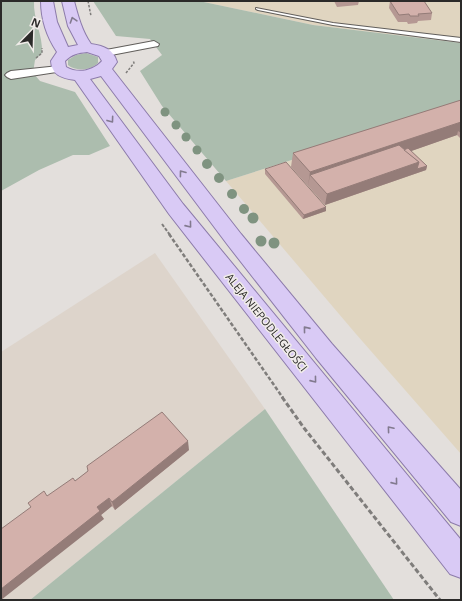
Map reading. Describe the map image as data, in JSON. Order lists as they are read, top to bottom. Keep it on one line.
{"streets":{"main road":["ALEJA NIEPODLEGŁOŚCI"]},"north":"top right"}
